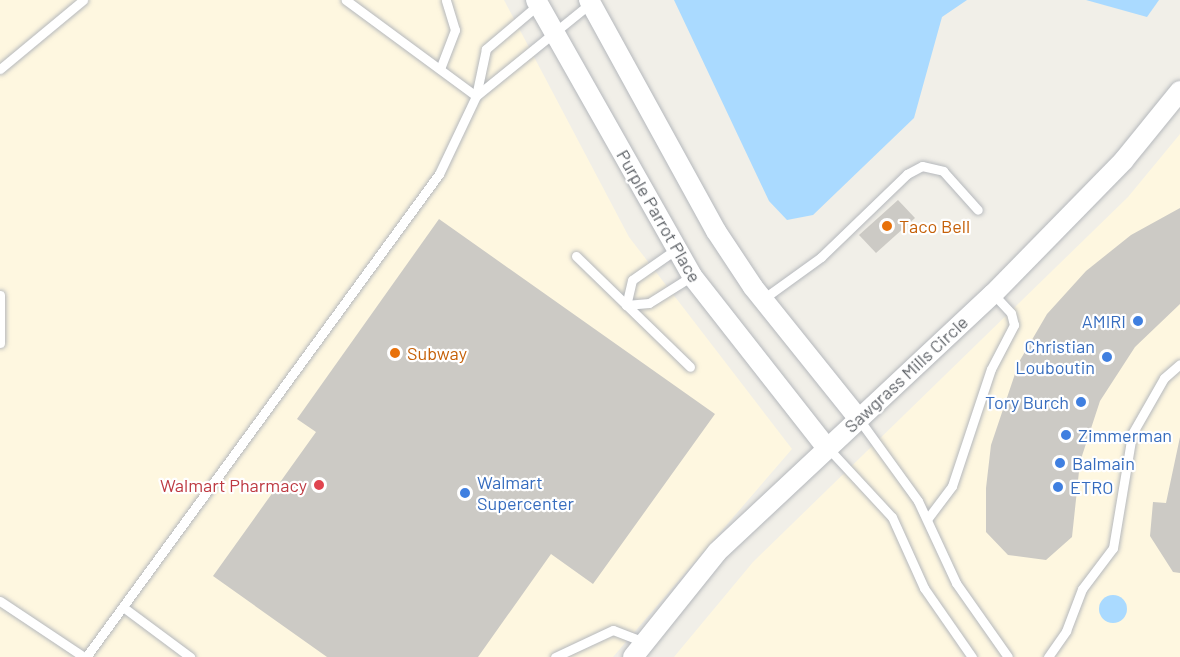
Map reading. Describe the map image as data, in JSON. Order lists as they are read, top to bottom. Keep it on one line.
{"streets":{"street":["Purple Parrot Place","Sawgrass Mills Circle"]},"crossings":[["Purple Parrot Place","Sawgrass Mills Circle"]],"places":["Taco Bell","AMIRI","Subway","Christian Louboutin","Tory Burch","Zimmerman","Balmain","Walmart Pharmacy","ETRO","Walmart Supercenter"]}
